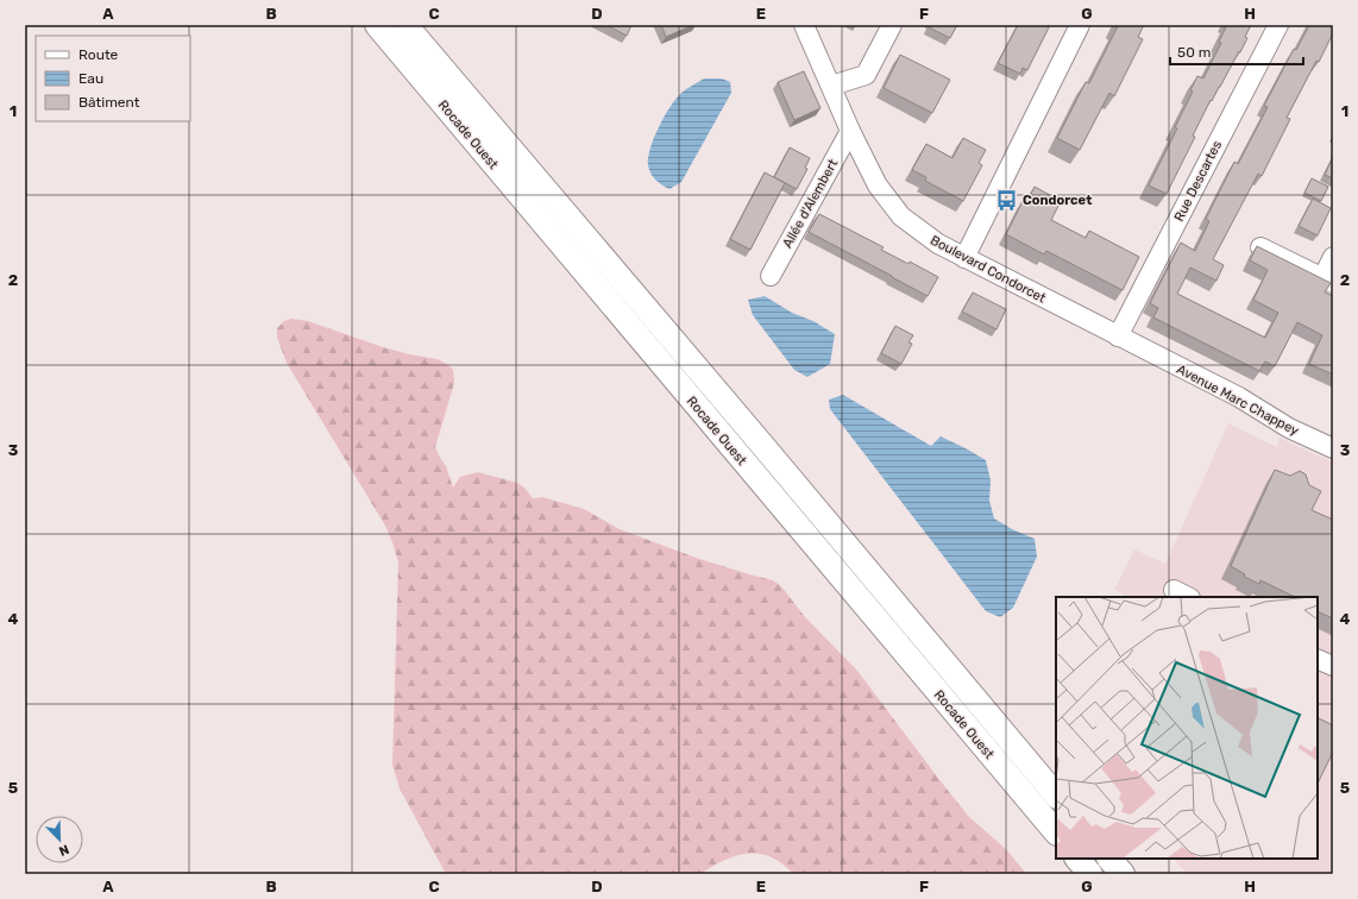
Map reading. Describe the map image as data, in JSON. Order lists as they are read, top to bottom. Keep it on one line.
{"streets":{"main road":["Rocade Ouest"],"street":["Rue Descartes","Allée d'Alembert","Boulevard Condorcet","Avenue Marc Chappey"]},"crossings":[["Rue Descartes","Boulevard Condorcet"],["Rue Descartes","Avenue Marc Chappey"],["Allée d'Alembert","Boulevard Condorcet"],["Boulevard Condorcet","Avenue Marc Chappey"]],"places":{"bus stop":["Condorcet"]},"legend":["Route","Eau","Bâtiment"],"scale_bar":"50 m","north":"bottom right","grid":{"columns":["A","B","C","D","E","F","G","H"],"rows":["1","2","3","4","5"]}}
